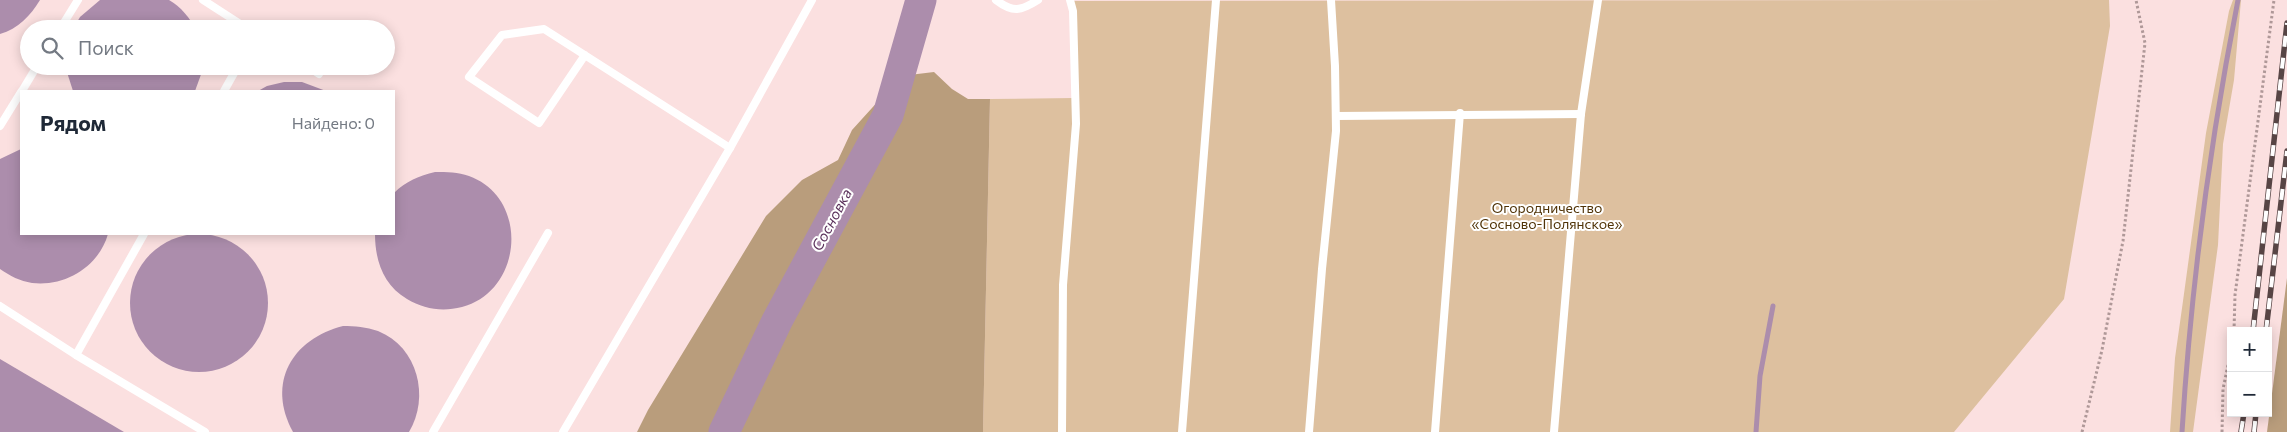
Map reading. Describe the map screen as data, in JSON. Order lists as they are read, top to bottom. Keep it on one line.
{"water":["Сосновка"],"parks":["Огородничество «Сосново-Полянское»"],"page":{"search":"Поиск","heading":["Рядом","Найдено: 0"],"map_buttons":["+","−"]}}
